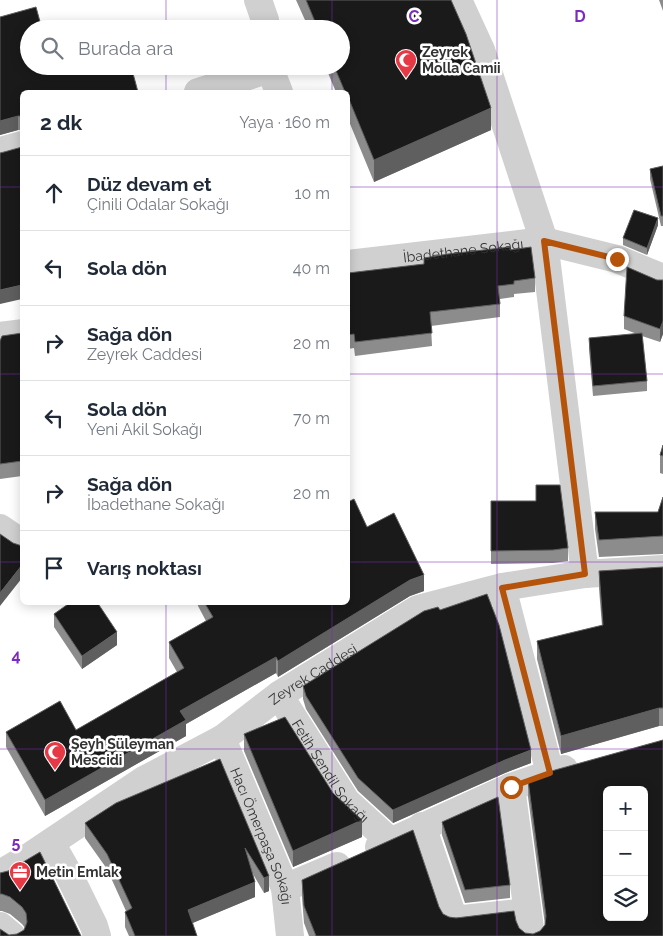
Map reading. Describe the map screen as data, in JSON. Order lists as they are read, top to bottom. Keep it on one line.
{"streets":{"street":["İbadethane Sokağı","Zeyrek Caddesi","Fetih Şendil Sokağı","Hacı Ömerpaşa Sokağı"]},"crossings":[["Zeyrek Caddesi","Fetih Şendil Sokağı"],["Zeyrek Caddesi","Hacı Ömerpaşa Sokağı"]],"places":{"mosque":["Zeyrek Molla Camii","Şeyh Süleyman Mescidi"],"office":["Metin Emlak"]},"page":{"search":"Burada ara","heading":["2 dk","Yaya · 160 m"],"list":[["Düz devam et","Çinili Odalar Sokağı","10 m"],["Sola dön","40 m"],["Sağa dön","Zeyrek Caddesi","20 m"],["Sola dön","Yeni Akil Sokağı","70 m"],["Sağa dön","İbadethane Sokağı","20 m"],"Varış noktası"],"map_buttons":["+","−"]},"grid":{"columns":["C","D"],"rows":["4","5"]}}
